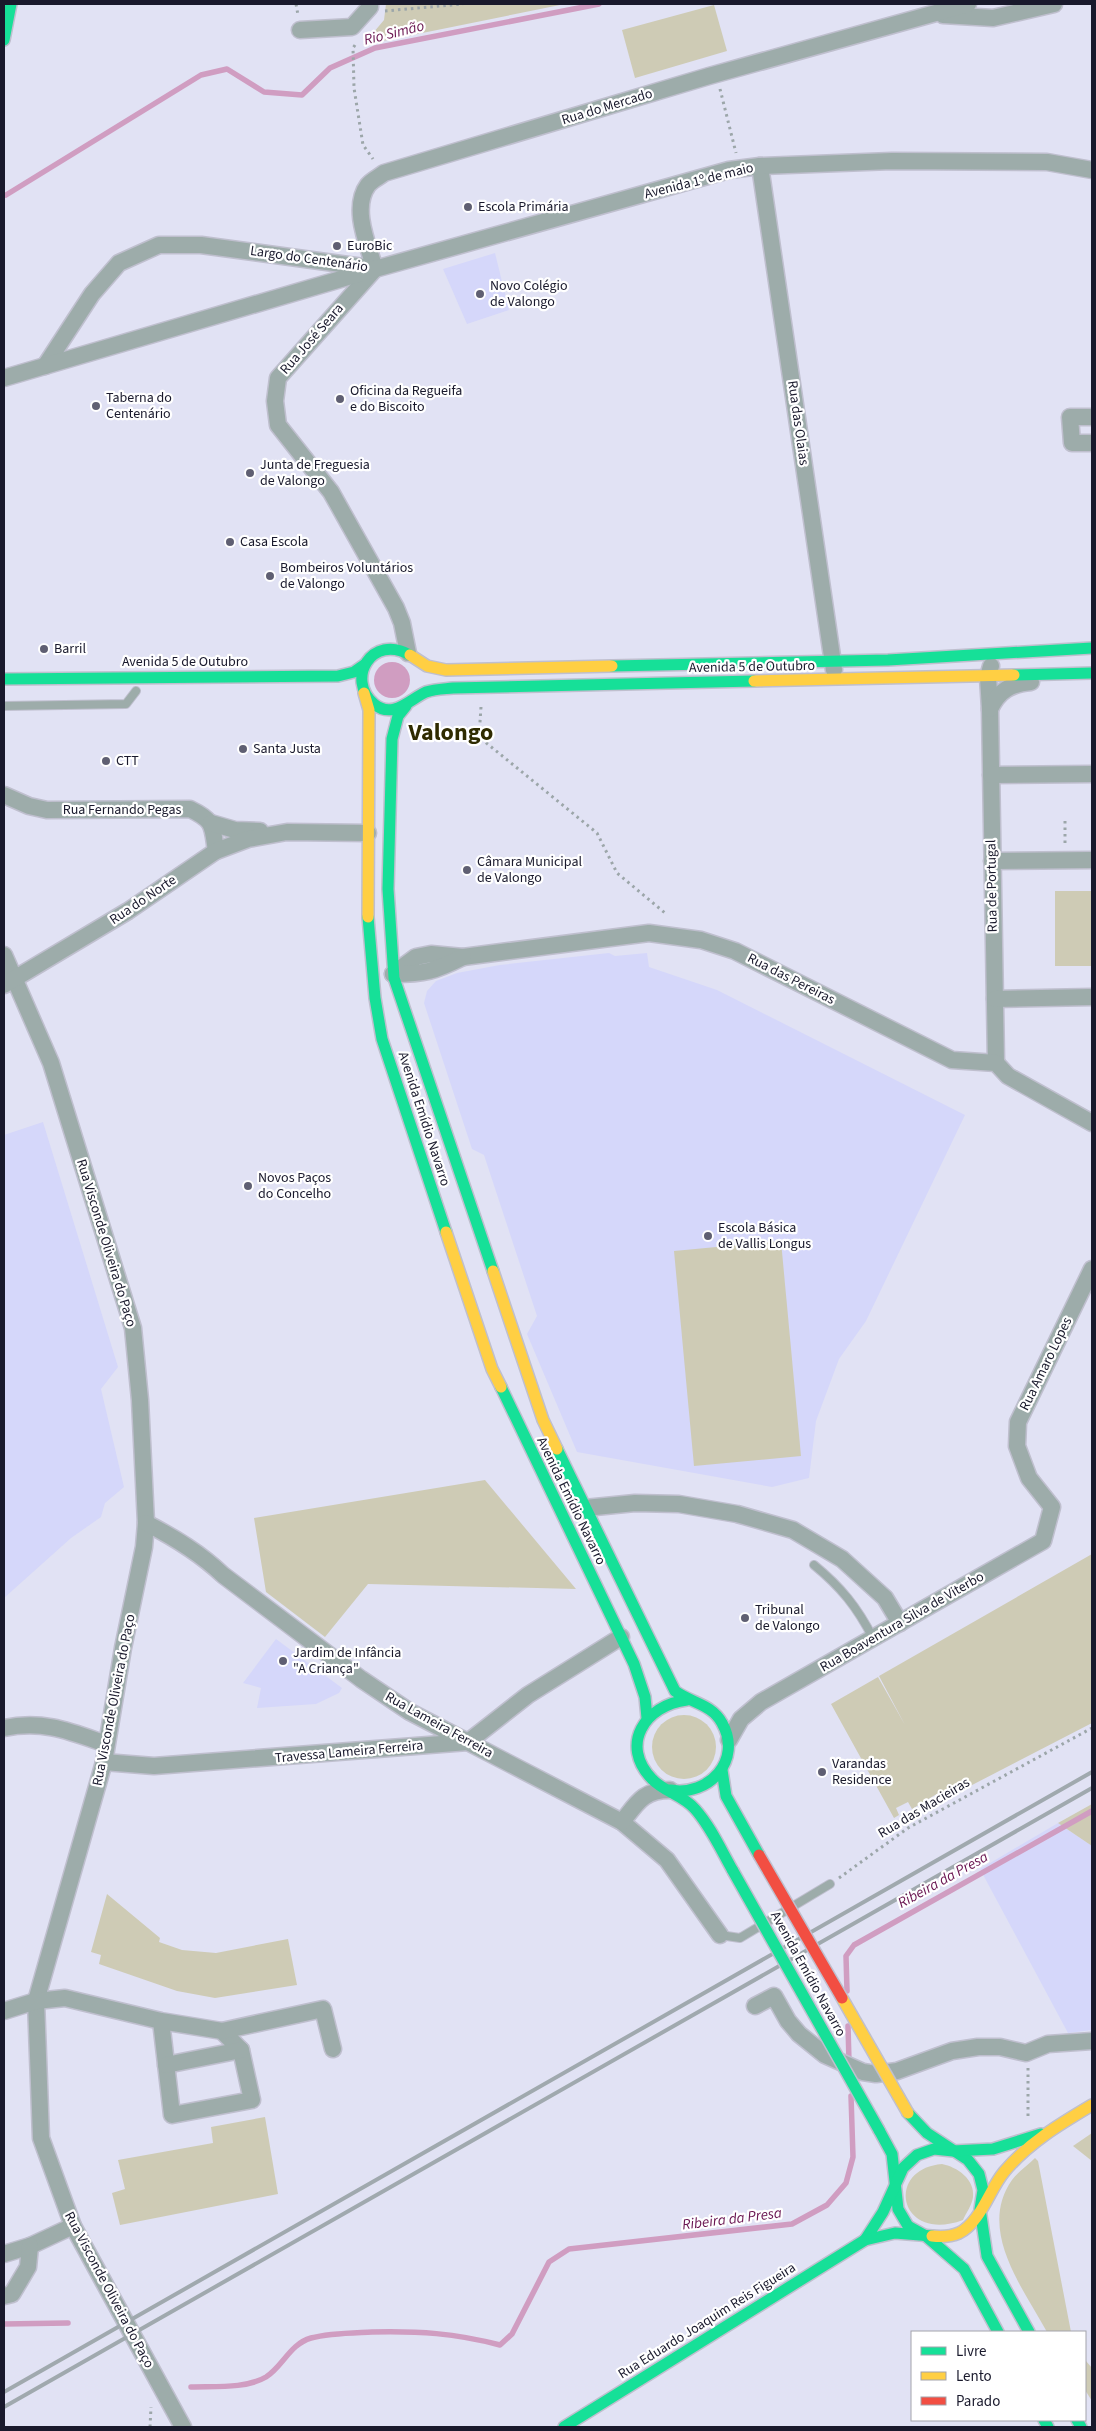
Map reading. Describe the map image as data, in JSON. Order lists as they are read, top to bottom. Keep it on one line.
{"streets":{"main road":["Avenida 5 de Outubro","Avenida Emídio Navarro","Rua Eduardo Joaquim Reis Figueira"],"street":["Rua do Mercado","Avenida 1º de maio","Largo do Centenário","Rua José Seara","Rua das Olaias","Rua Fernando Pegas","Rua de Portugal","Rua do Norte","Rua das Pereiras","Rua Visconde Oliveira do Paço","Rua Amaro Lopes","Rua Boaventura Silva de Viterbo","Rua Lameira Ferreira","Travessa Lameira Ferreira"],"path":["Rua das Macieiras"]},"crossings":[["Rua do Mercado","Avenida 1º de maio"],["Rua do Mercado","Largo do Centenário"],["Rua do Mercado","Rua José Seara"],["Avenida 1º de maio","Largo do Centenário"],["Avenida 1º de maio","Rua José Seara"],["Avenida 1º de maio","Rua das Olaias"],["Largo do Centenário","Rua José Seara"],["Rua José Seara","Avenida 5 de Outubro"],["Rua José Seara","Avenida Emídio Navarro"],["Rua das Olaias","Avenida 5 de Outubro"],["Avenida 5 de Outubro","Rua de Portugal"],["Avenida 5 de Outubro","Avenida Emídio Navarro"],["Rua Fernando Pegas","Rua do Norte"],["Rua de Portugal","Rua das Pereiras"],["Rua do Norte","Avenida Emídio Navarro"],["Rua do Norte","Rua Visconde Oliveira do Paço"],["Rua das Pereiras","Avenida Emídio Navarro"],["Avenida Emídio Navarro","Rua Boaventura Silva de Viterbo"],["Avenida Emídio Navarro","Rua Eduardo Joaquim Reis Figueira"],["Rua Visconde Oliveira do Paço","Rua Lameira Ferreira"],["Rua Visconde Oliveira do Paço","Travessa Lameira Ferreira"],["Rua Amaro Lopes","Rua Boaventura Silva de Viterbo"],["Rua Lameira Ferreira","Travessa Lameira Ferreira"]],"districts":["Valongo"],"water":["Rio Simão","Ribeira da Presa"],"places":["Escola Primária","EuroBic","Novo Colégio de Valongo","Oficina da Regueifa e do Biscoito","Taberna do Centenário","Junta de Freguesia de Valongo","Casa Escola","Bombeiros Voluntários de Valongo","Barril","Santa Justa","CTT","Câmara Municipal de Valongo","Novos Paços do Concelho","Escola Básica de Vallis Longus","Tribunal de Valongo","Jardim de Infância \"A Criança\"","Varandas Residence"],"legend":["Livre","Lento","Parado"]}
